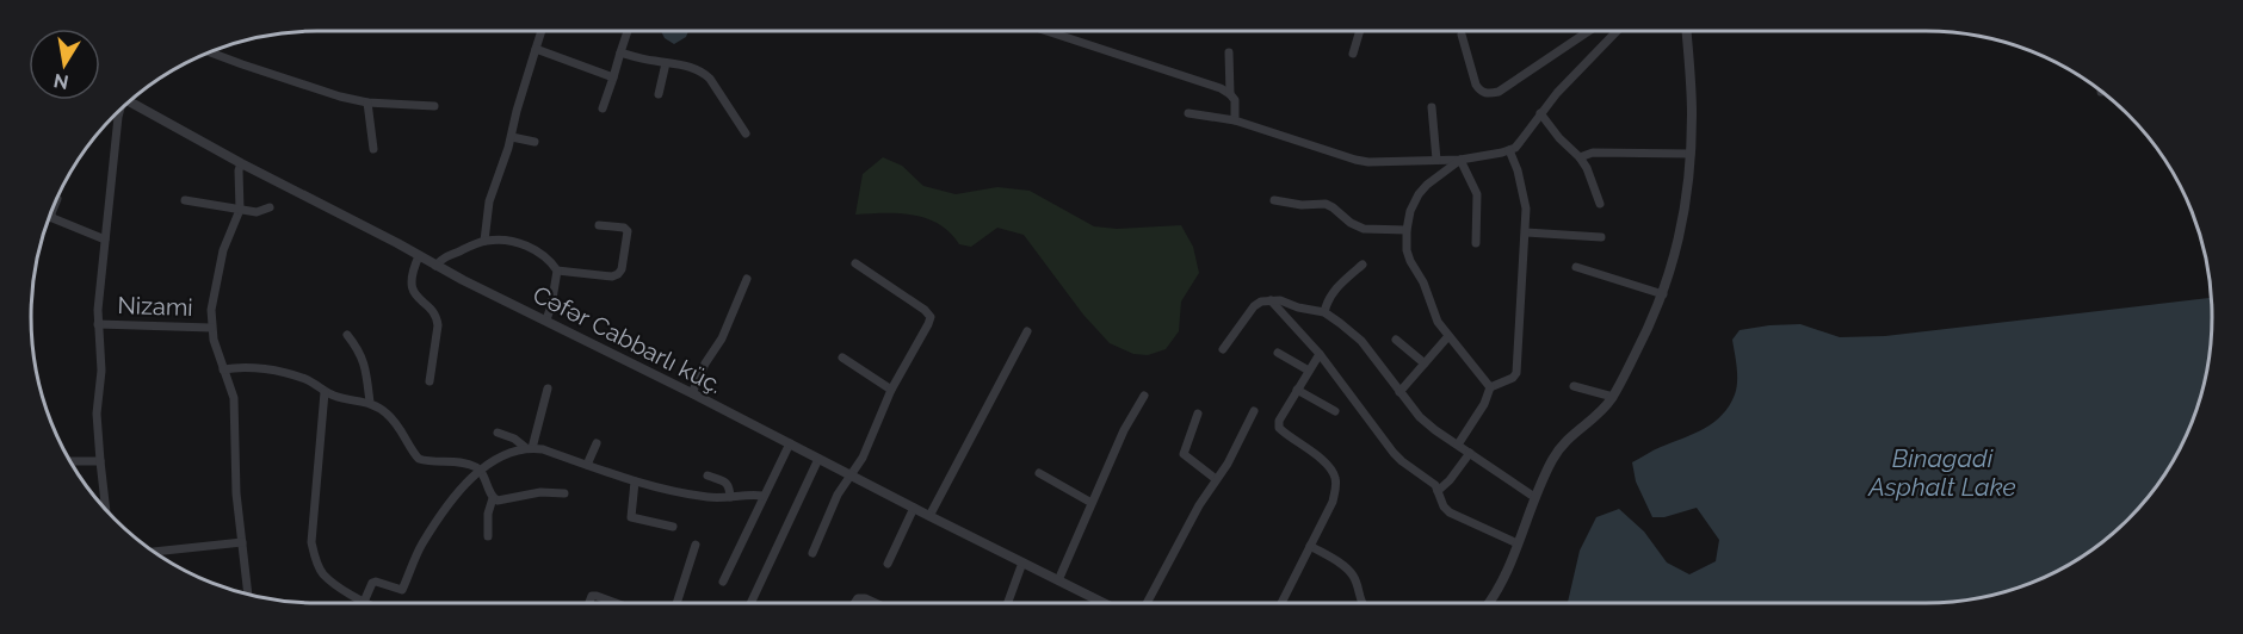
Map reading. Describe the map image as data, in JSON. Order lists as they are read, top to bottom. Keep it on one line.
{"streets":{"street":["Nizami","Cəfər Cabbarlı küç."]},"water":["Binagadi Asphalt Lake"],"north":"bottom"}
